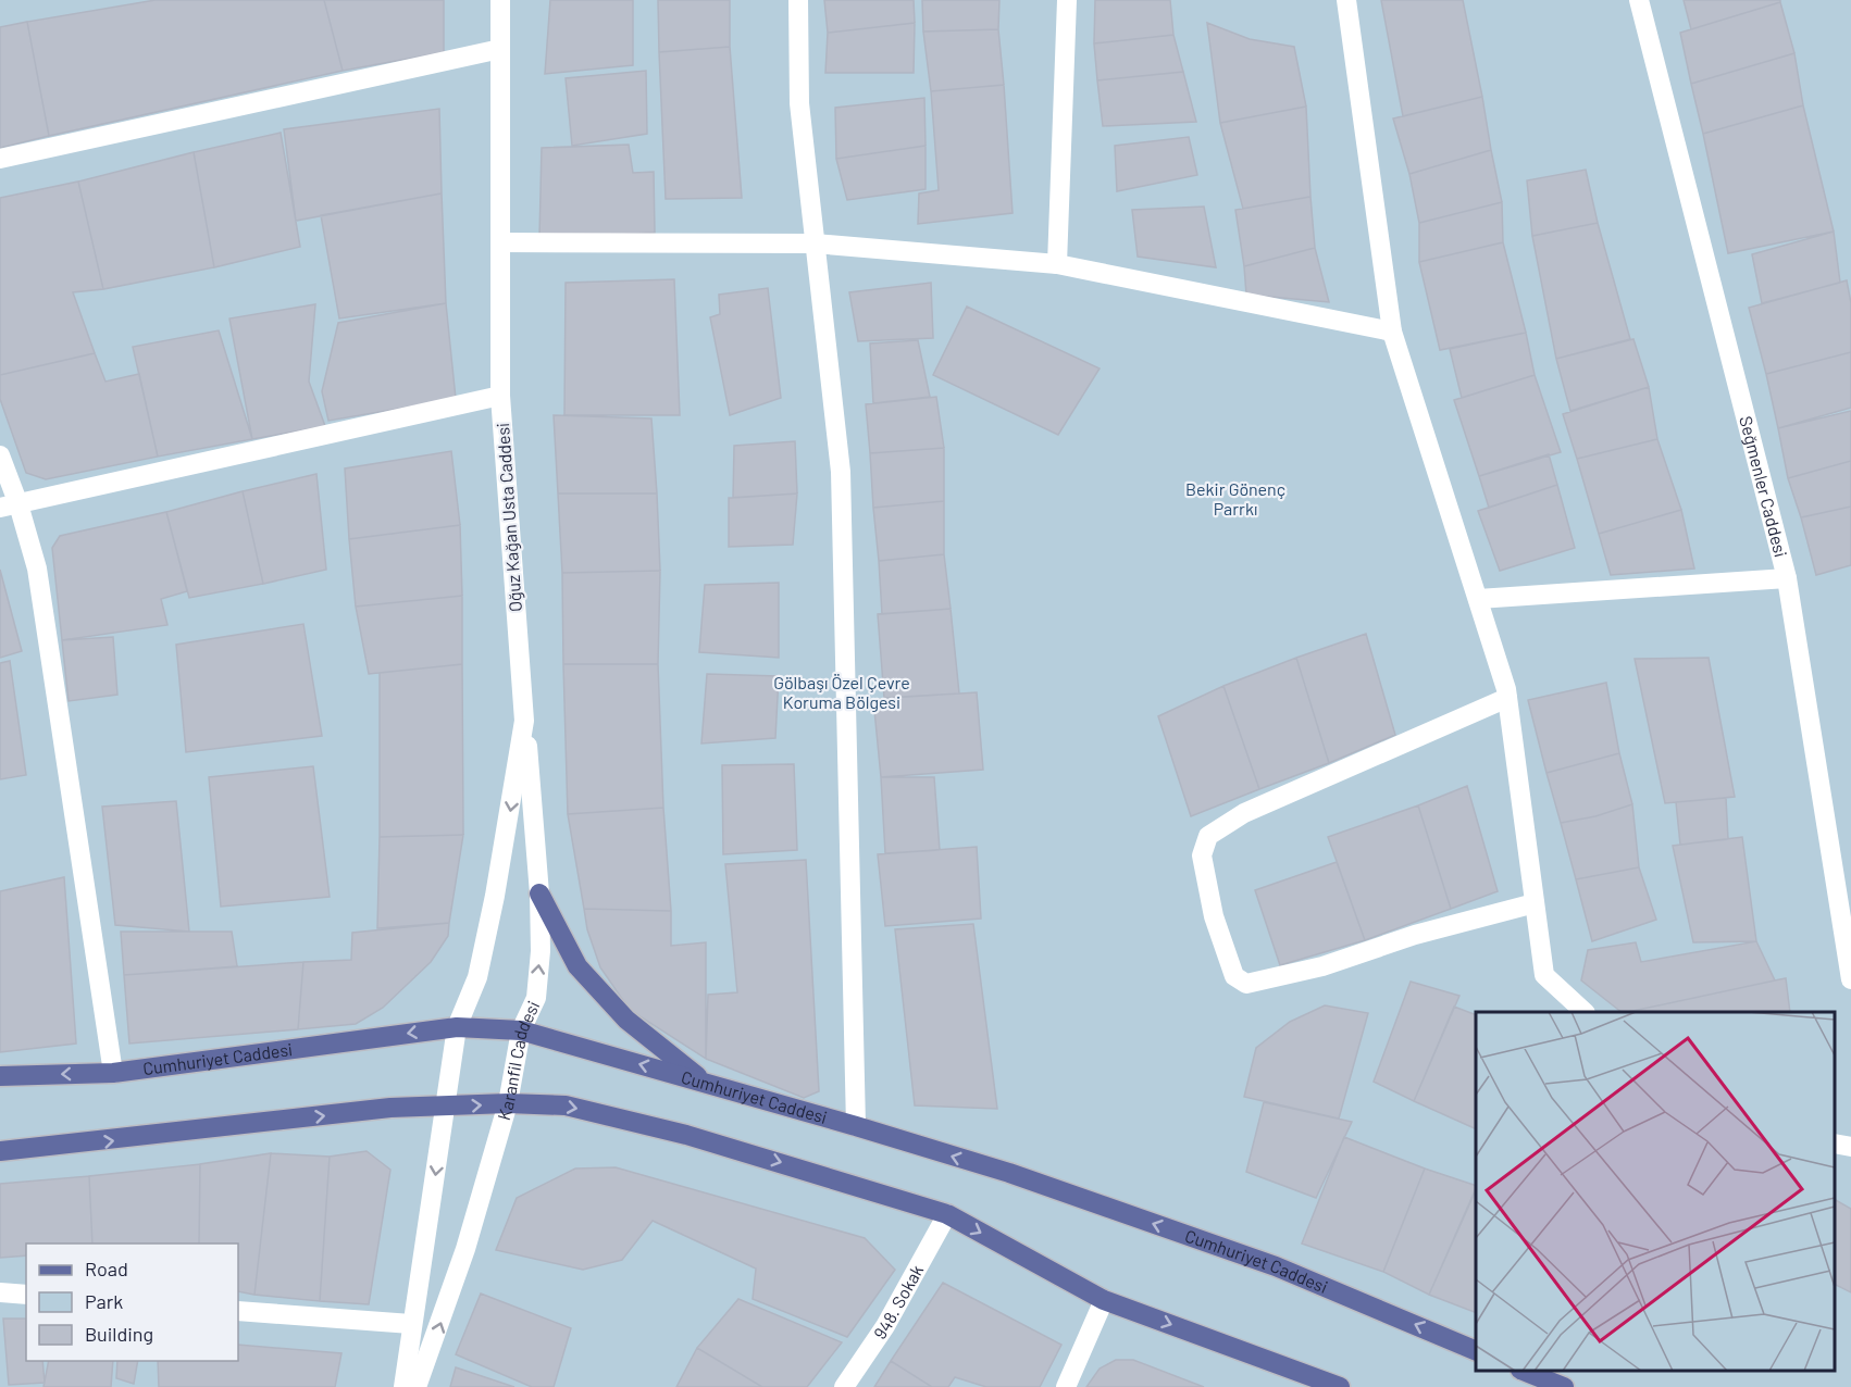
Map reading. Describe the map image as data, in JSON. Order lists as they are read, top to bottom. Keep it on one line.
{"streets":{"main road":["Cumhuriyet Caddesi"],"street":["Seğmenler Caddesi","Oğuz Kağan Usta Caddesi","Karanfil Caddesi","948. Sokak"]},"crossings":[["Oğuz Kağan Usta Caddesi","Cumhuriyet Caddesi"],["Oğuz Kağan Usta Caddesi","Karanfil Caddesi"],["Cumhuriyet Caddesi","Karanfil Caddesi"]],"parks":["Bekir Gönenç Parrkı","Gölbaşı Özel Çevre Koruma Bölgesi"],"legend":["Road","Park","Building"]}
